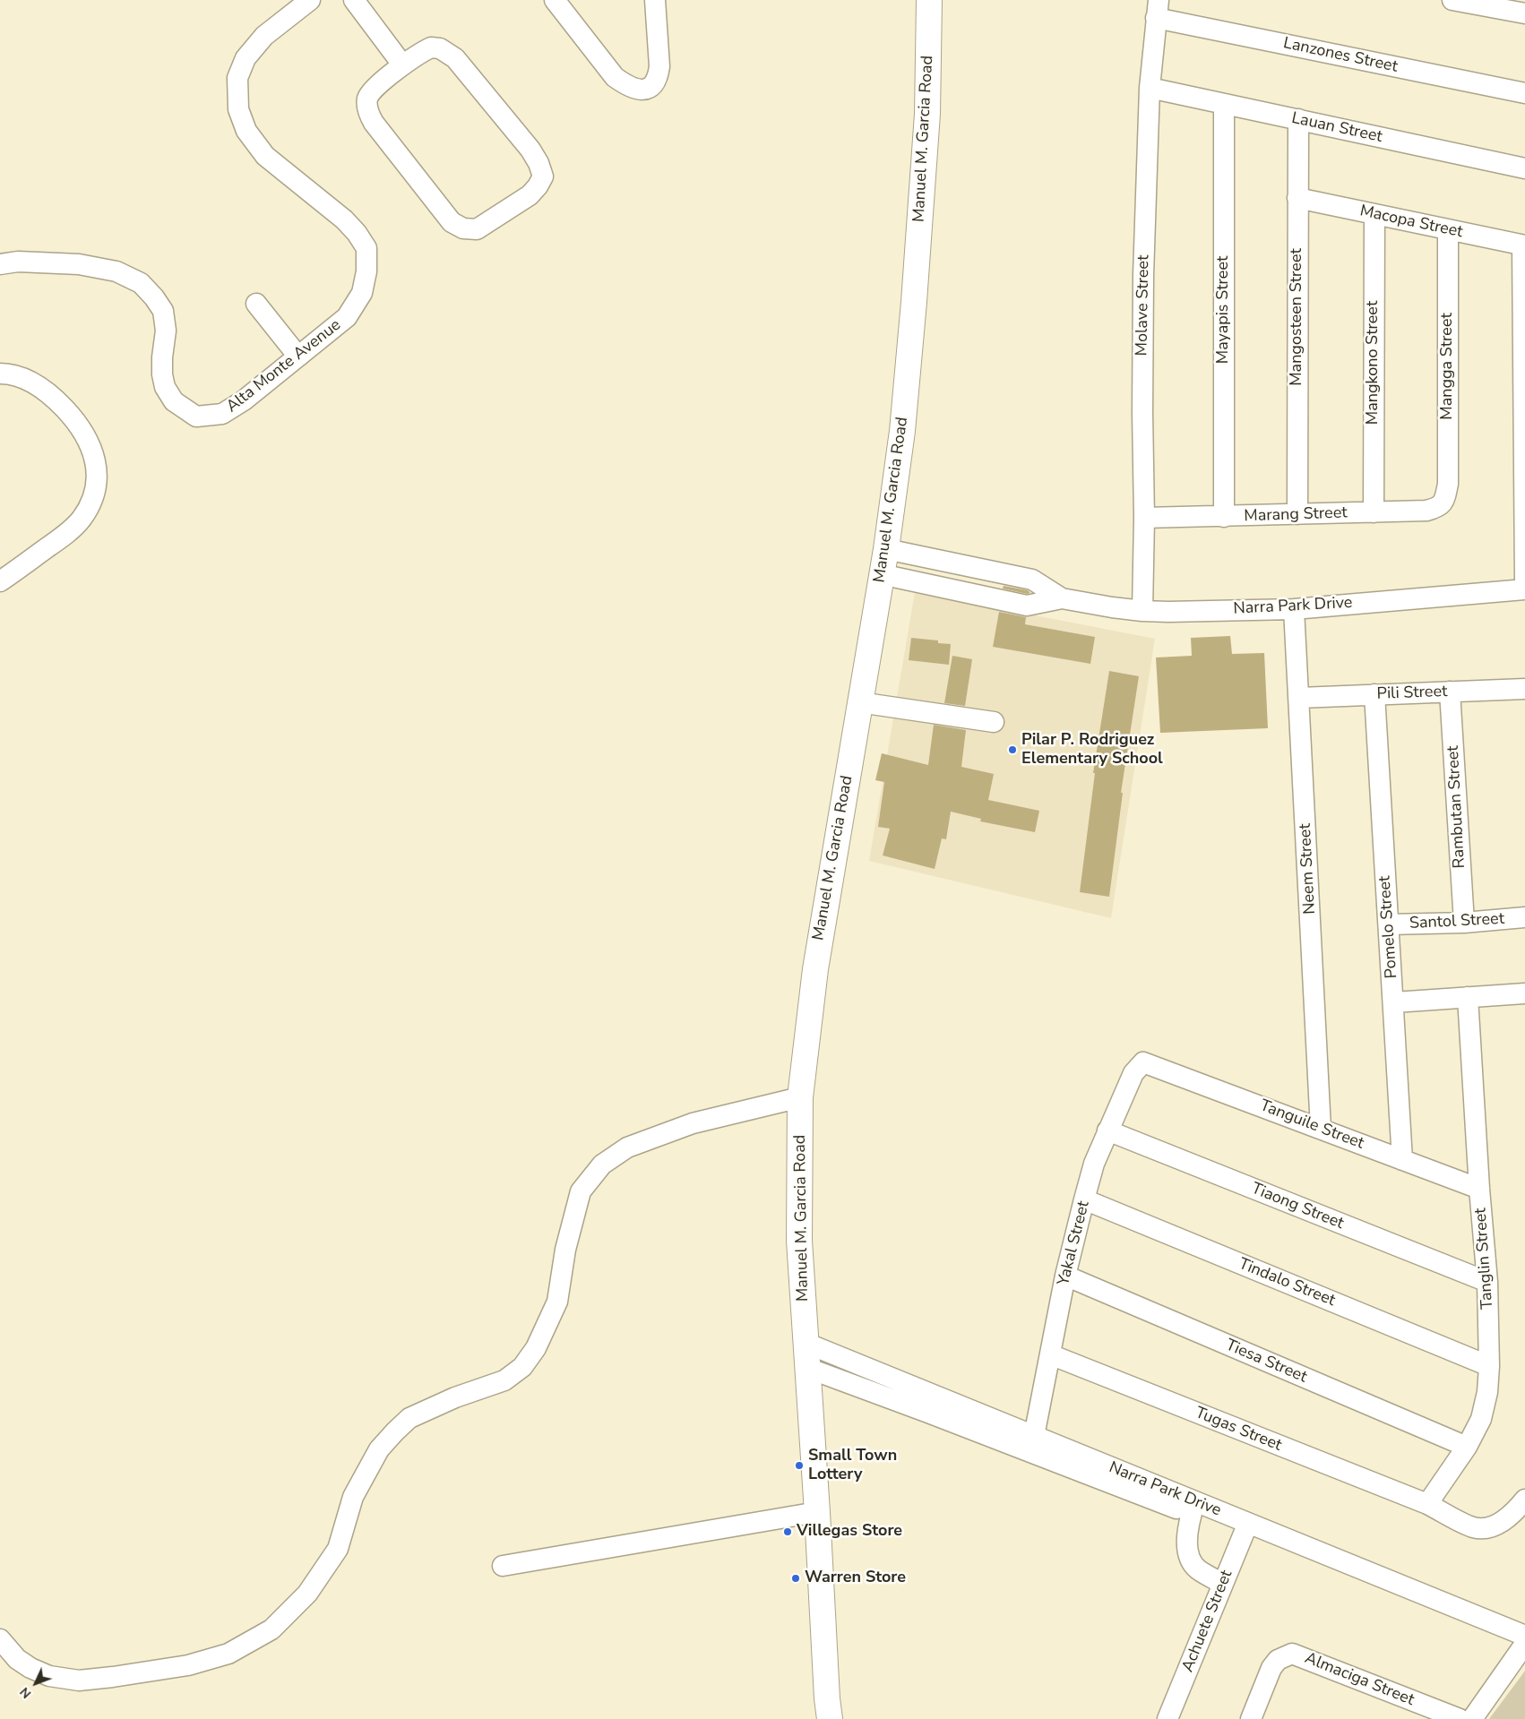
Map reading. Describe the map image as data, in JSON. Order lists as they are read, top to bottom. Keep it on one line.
{"streets":{"main road":["Manuel M. Garcia Road"],"street":["Lanzones Street","Lauan Street","Macopa Street","Molave Street","Mayapis Street","Mangosteen Street","Mangkono Street","Alta Monte Avenue","Mangga Street","Marang Street","Narra Park Drive","Pili Street","Rambutan Street","Neem Street","Santol Street","Pomelo Street","Tanguile Street","Tiaong Street","Yakal Street","Tanglin Street","Tindalo Street","Tiesa Street","Tugas Street","Achuete Street","Almaciga Street"]},"crossings":[["Lanzones Street","Molave Street"],["Lauan Street","Molave Street"],["Lauan Street","Mayapis Street"],["Lauan Street","Mangosteen Street"],["Manuel M. Garcia Road","Narra Park Drive"],["Macopa Street","Mangosteen Street"],["Macopa Street","Mangkono Street"],["Macopa Street","Mangga Street"],["Molave Street","Marang Street"],["Molave Street","Narra Park Drive"],["Mayapis Street","Marang Street"],["Mangosteen Street","Marang Street"],["Mangkono Street","Marang Street"],["Mangga Street","Marang Street"],["Narra Park Drive","Neem Street"],["Narra Park Drive","Yakal Street"],["Narra Park Drive","Achuete Street"],["Pili Street","Rambutan Street"],["Pili Street","Neem Street"],["Pili Street","Pomelo Street"],["Rambutan Street","Santol Street"],["Neem Street","Tanguile Street"],["Santol Street","Pomelo Street"],["Pomelo Street","Tanguile Street"],["Tanguile Street","Yakal Street"],["Tanguile Street","Tanglin Street"],["Tiaong Street","Yakal Street"],["Tiaong Street","Tanglin Street"],["Yakal Street","Tindalo Street"],["Yakal Street","Tiesa Street"],["Yakal Street","Tugas Street"],["Tanglin Street","Tindalo Street"],["Tanglin Street","Tiesa Street"],["Tanglin Street","Tugas Street"]],"places":["Pilar P. Rodriguez Elementary School","Small Town Lottery","Villegas Store","Warren Store"],"north":"bottom left"}
